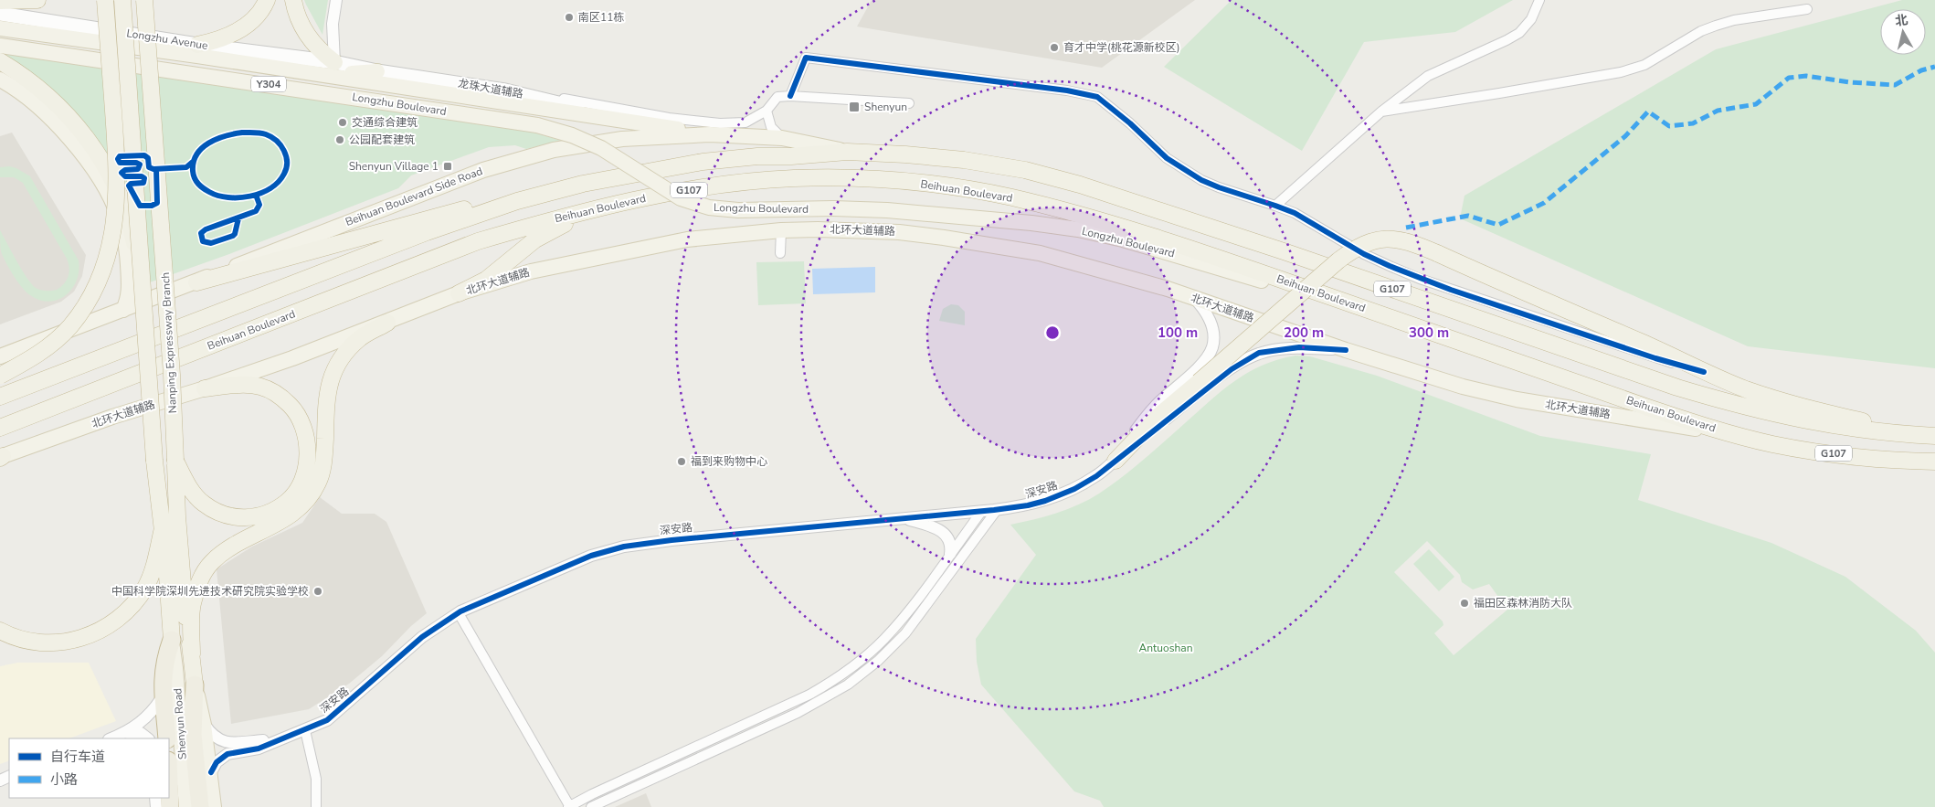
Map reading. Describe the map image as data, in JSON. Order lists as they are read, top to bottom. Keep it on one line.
{"streets":{"highway":["G107","Beihuan Boulevard","Nanping Expressway Branch"],"main road":["Longzhu Avenue","Y304","龙珠大道辅路","Longzhu Boulevard","Beihuan Boulevard Side Road","北环大道辅路","Shenyun Road"],"street":["深安路"]},"crossings":[["Longzhu Avenue","Longzhu Boulevard"],["龙珠大道辅路","Longzhu Boulevard"],["Longzhu Boulevard","Beihuan Boulevard"],["Longzhu Boulevard","Beihuan Boulevard Side Road"],["G107","Beihuan Boulevard Side Road"],["Beihuan Boulevard","北环大道辅路"],["Nanping Expressway Branch","Shenyun Road"],["深安路","Shenyun Road"]],"parks":["Antuoshan"],"places":{"other":["南区11栋","育才中学(桃花源新校区)","交通综合建筑","公园配套建筑","福到来购物中心","中国科学院深圳先进技术研究院实验学校","福田区森林消防大队"],"transit":["Shenyun","Shenyun Village 1"]},"legend":["自行车道","小路"],"north":"top","rings":["100 m","200 m","300 m"]}
